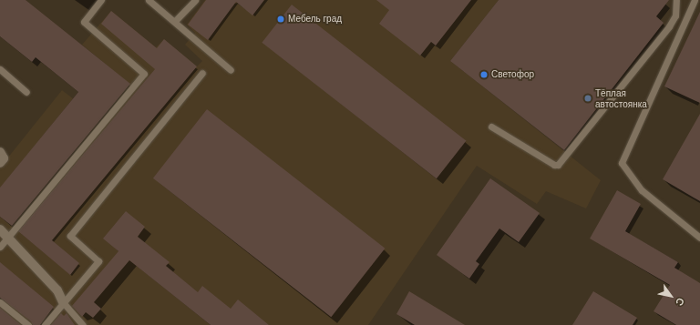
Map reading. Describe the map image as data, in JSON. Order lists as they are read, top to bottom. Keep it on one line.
{"places":["Мебель град","Светофор","Тёплая автостоянка"],"north":"bottom right"}
